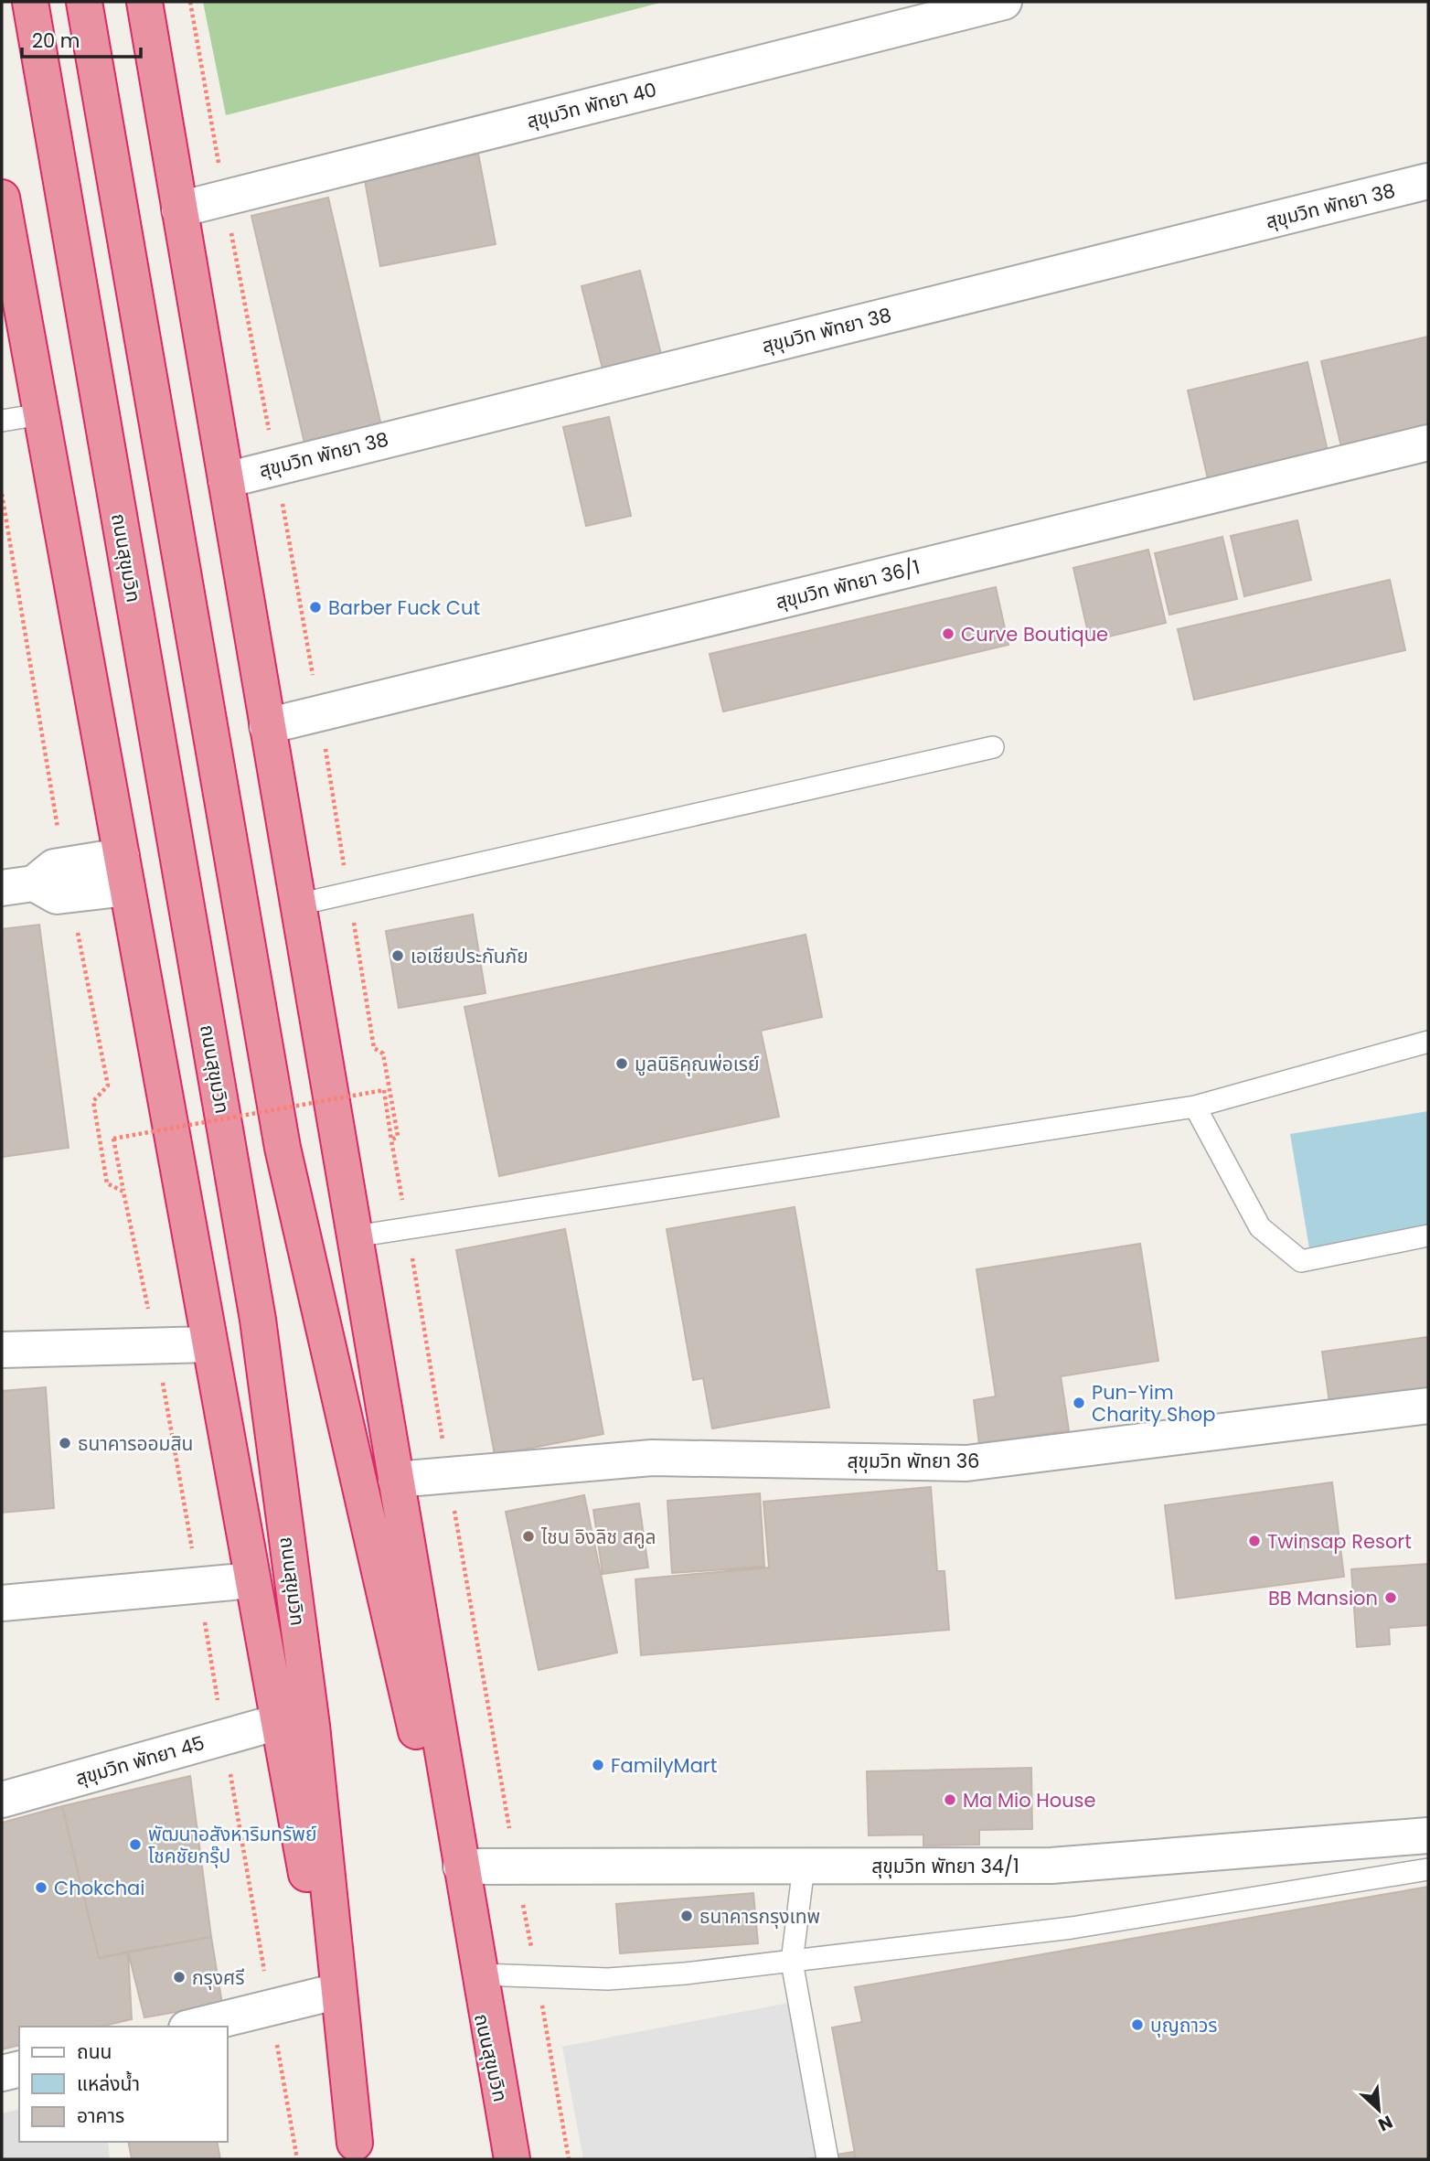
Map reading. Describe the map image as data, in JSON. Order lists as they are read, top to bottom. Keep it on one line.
{"streets":{"highway":["ถนนสุขุมวิท"],"street":["สุขุมวิท พัทยา 40","สุขุมวิท พัทยา 38","สุขุมวิท พัทยา 36/1","สุขุมวิท พัทยา 36","สุขุมวิท พัทยา 45","สุขุมวิท พัทยา 34/1"]},"crossings":[["สุขุมวิท พัทยา 40","ถนนสุขุมวิท"],["สุขุมวิท พัทยา 38","ถนนสุขุมวิท"],["ถนนสุขุมวิท","สุขุมวิท พัทยา 36/1"],["ถนนสุขุมวิท","สุขุมวิท พัทยา 36"],["ถนนสุขุมวิท","สุขุมวิท พัทยา 45"],["ถนนสุขุมวิท","สุขุมวิท พัทยา 34/1"]],"places":["Barber Fuck Cut","Curve Boutique","เอเชียประกันภัย","มูลนิธิคุณพ่อเรย์","Pun-Yim Charity Shop","ธนาคารออมสิน","ไชน อิงลิช สคูล","Twinsap Resort","BB Mansion","FamilyMart","Ma Mio House","พัฒนาอสังหาริมทรัพย์ โชคชัยกรุ๊ป","Chokchai","ธนาคารกรุงเทพ","กรุงศรี","บุญถาวร"],"legend":["ถนน","แหล่งน้ำ","อาคาร"],"scale_bar":"20 m","north":"bottom right"}
